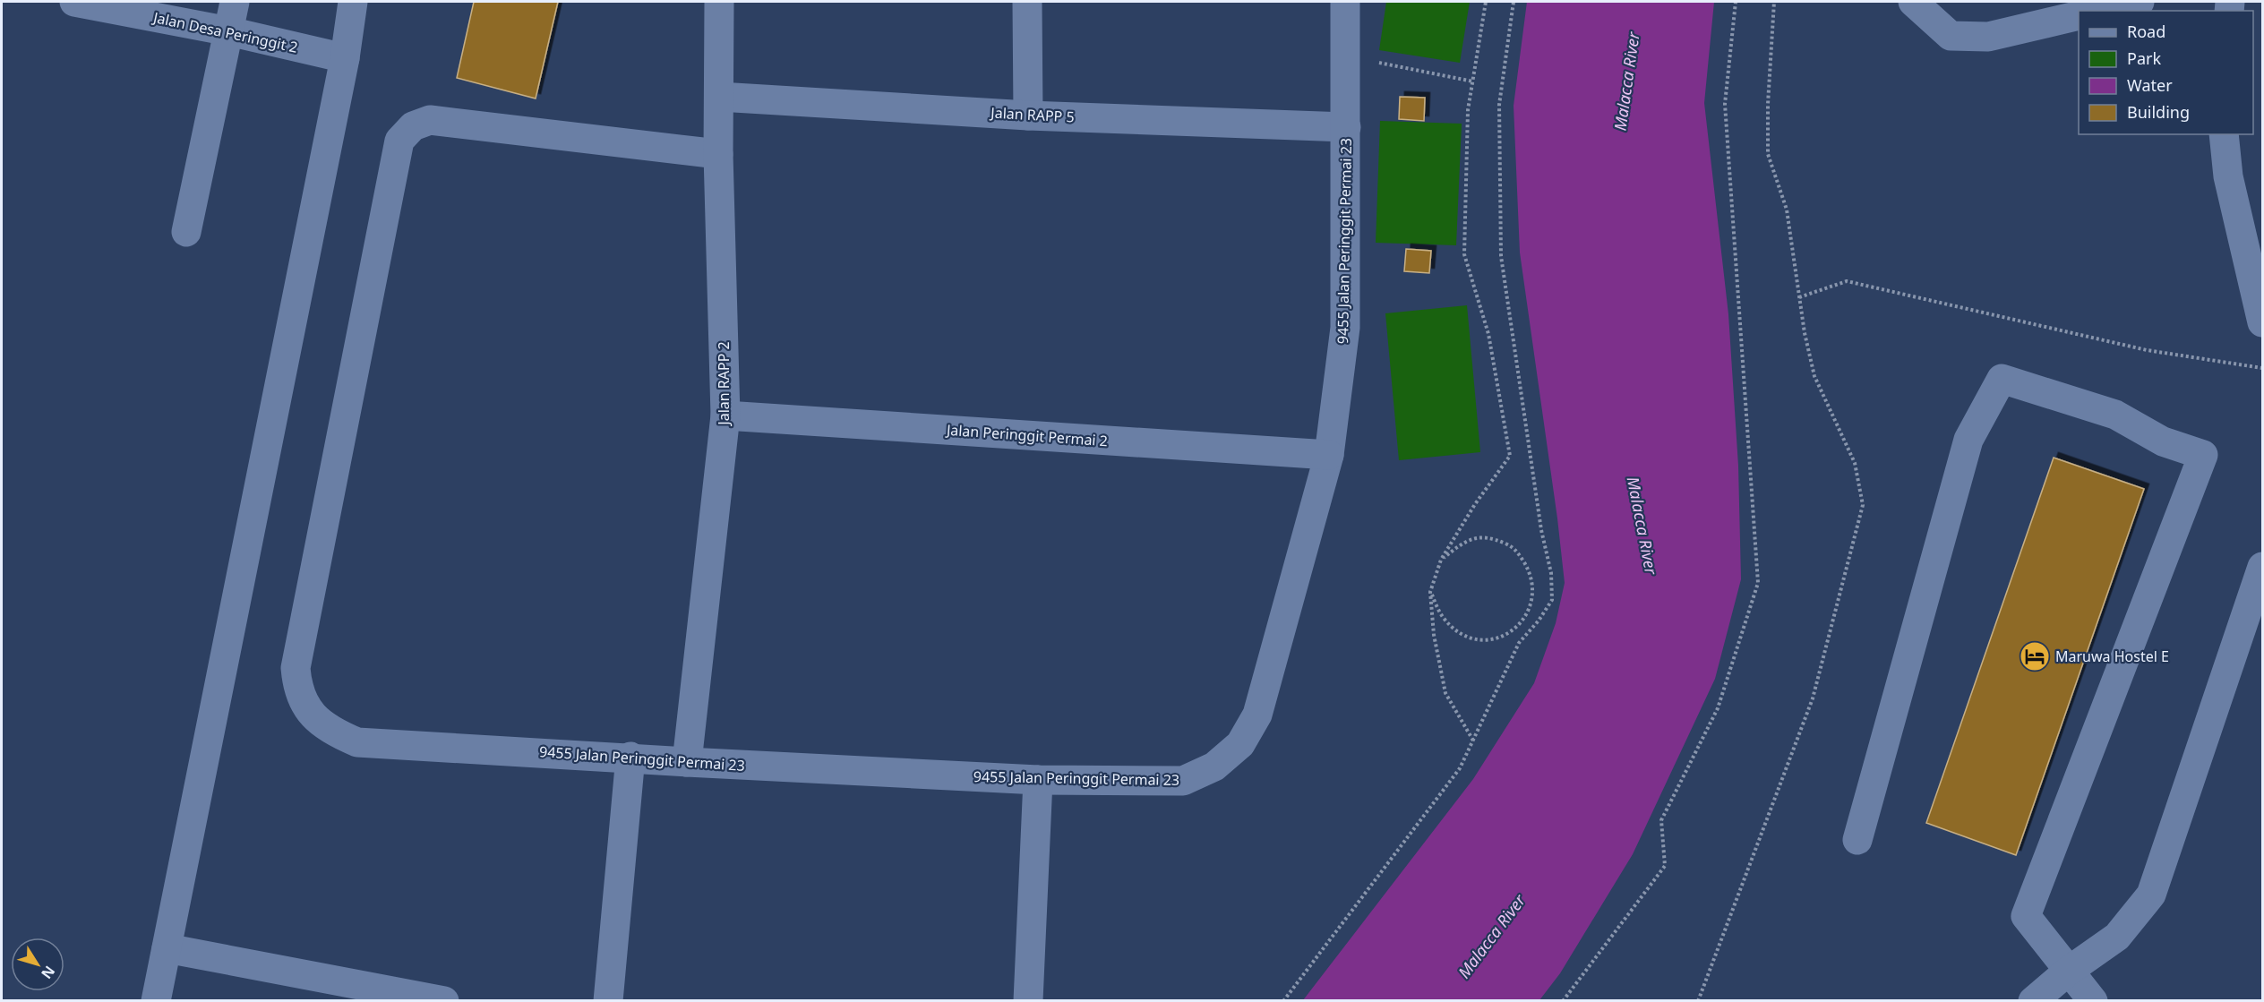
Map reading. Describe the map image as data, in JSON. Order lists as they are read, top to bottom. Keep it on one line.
{"streets":{"street":["Jalan Desa Peringgit 2","Jalan RAPP 5","9455 Jalan Peringgit Permai 23","Jalan RAPP 2","Jalan Peringgit Permai 2"]},"crossings":[["Jalan RAPP 5","9455 Jalan Peringgit Permai 23"],["Jalan RAPP 5","Jalan RAPP 2"],["9455 Jalan Peringgit Permai 23","Jalan RAPP 2"],["9455 Jalan Peringgit Permai 23","Jalan Peringgit Permai 2"],["Jalan RAPP 2","Jalan Peringgit Permai 2"]],"water":["Malacca River"],"places":{"hotel":["Maruwa Hostel E"]},"legend":["Road","Park","Water","Building"],"north":"bottom right"}
